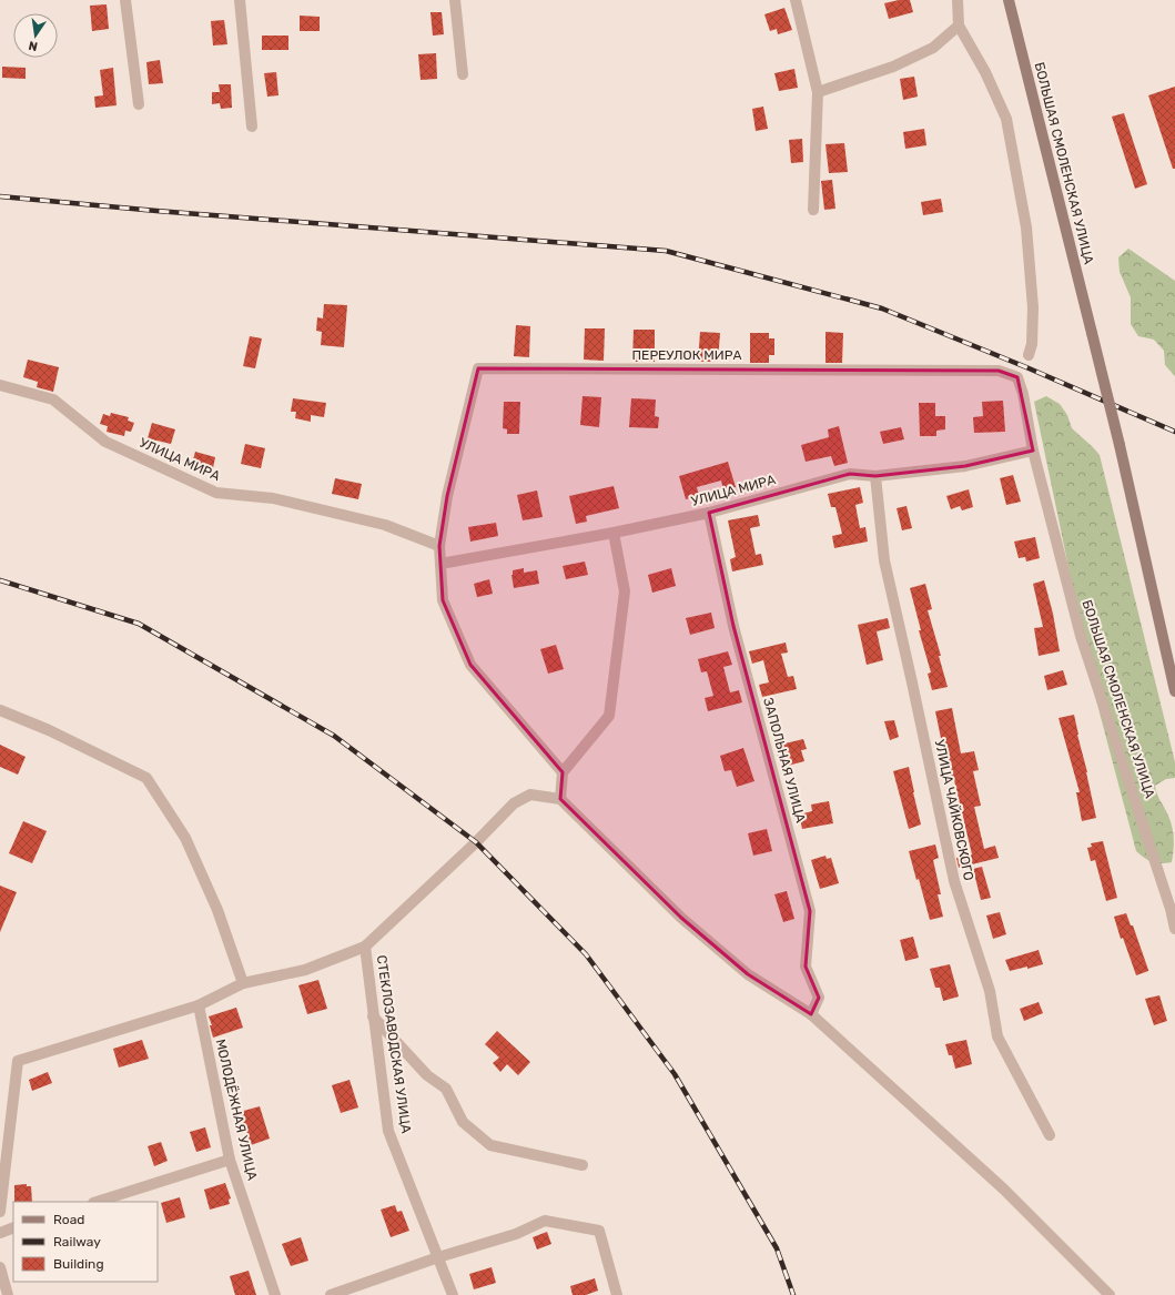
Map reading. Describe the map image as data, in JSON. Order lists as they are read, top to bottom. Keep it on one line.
{"streets":{"main road":["БОЛЬШАЯ СМОЛЕНСКАЯ УЛИЦА"],"street":["ПЕРЕУЛОК МИРА","УЛИЦА МИРА","ЗАПОЛЬНАЯ УЛИЦА","УЛИЦА ЧАЙКОВСКОГО","СТЕКЛОЗАВОДСКАЯ УЛИЦА","МОЛОДЁЖНАЯ УЛИЦА"]},"crossings":[["БОЛЬШАЯ СМОЛЕНСКАЯ УЛИЦА","ПЕРЕУЛОК МИРА"],["БОЛЬШАЯ СМОЛЕНСКАЯ УЛИЦА","УЛИЦА МИРА"],["ПЕРЕУЛОК МИРА","УЛИЦА МИРА"],["УЛИЦА МИРА","ЗАПОЛЬНАЯ УЛИЦА"],["УЛИЦА МИРА","УЛИЦА ЧАЙКОВСКОГО"]],"legend":["Road","Railway","Building"],"north":"bottom"}
